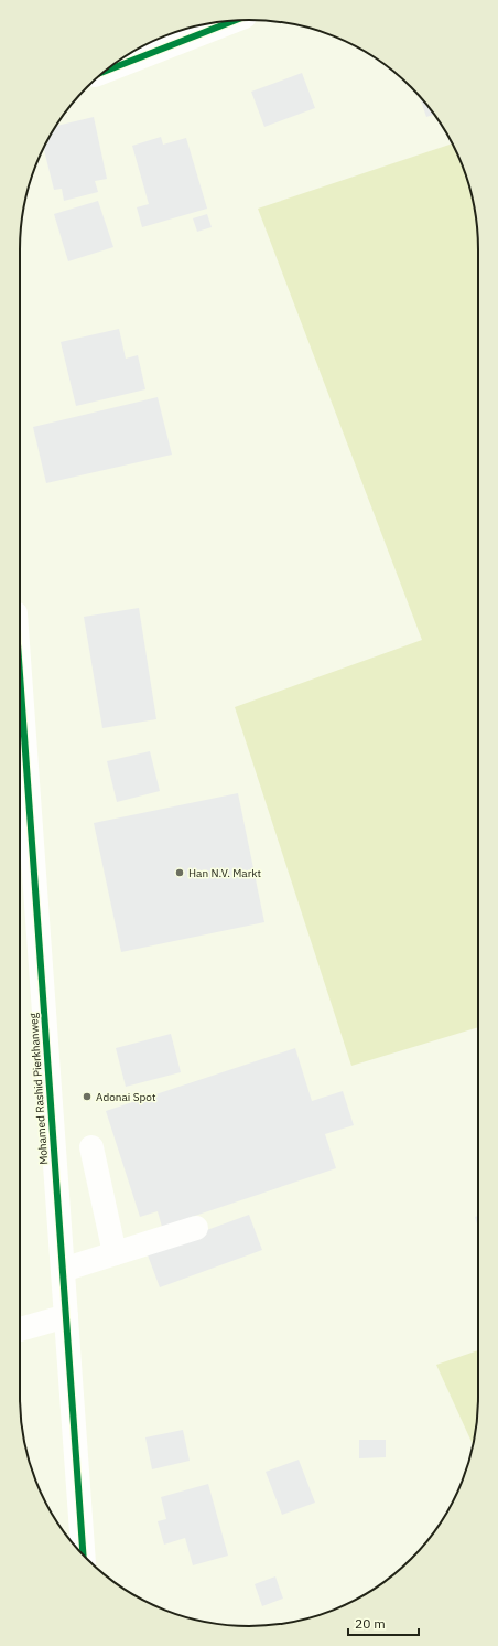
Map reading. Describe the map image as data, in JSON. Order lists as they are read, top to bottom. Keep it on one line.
{"streets":{"street":["Mohamed Rashid Pierkhanweg"]},"places":["Han N.V. Markt","Adonai Spot"],"scale_bar":"20 m"}
